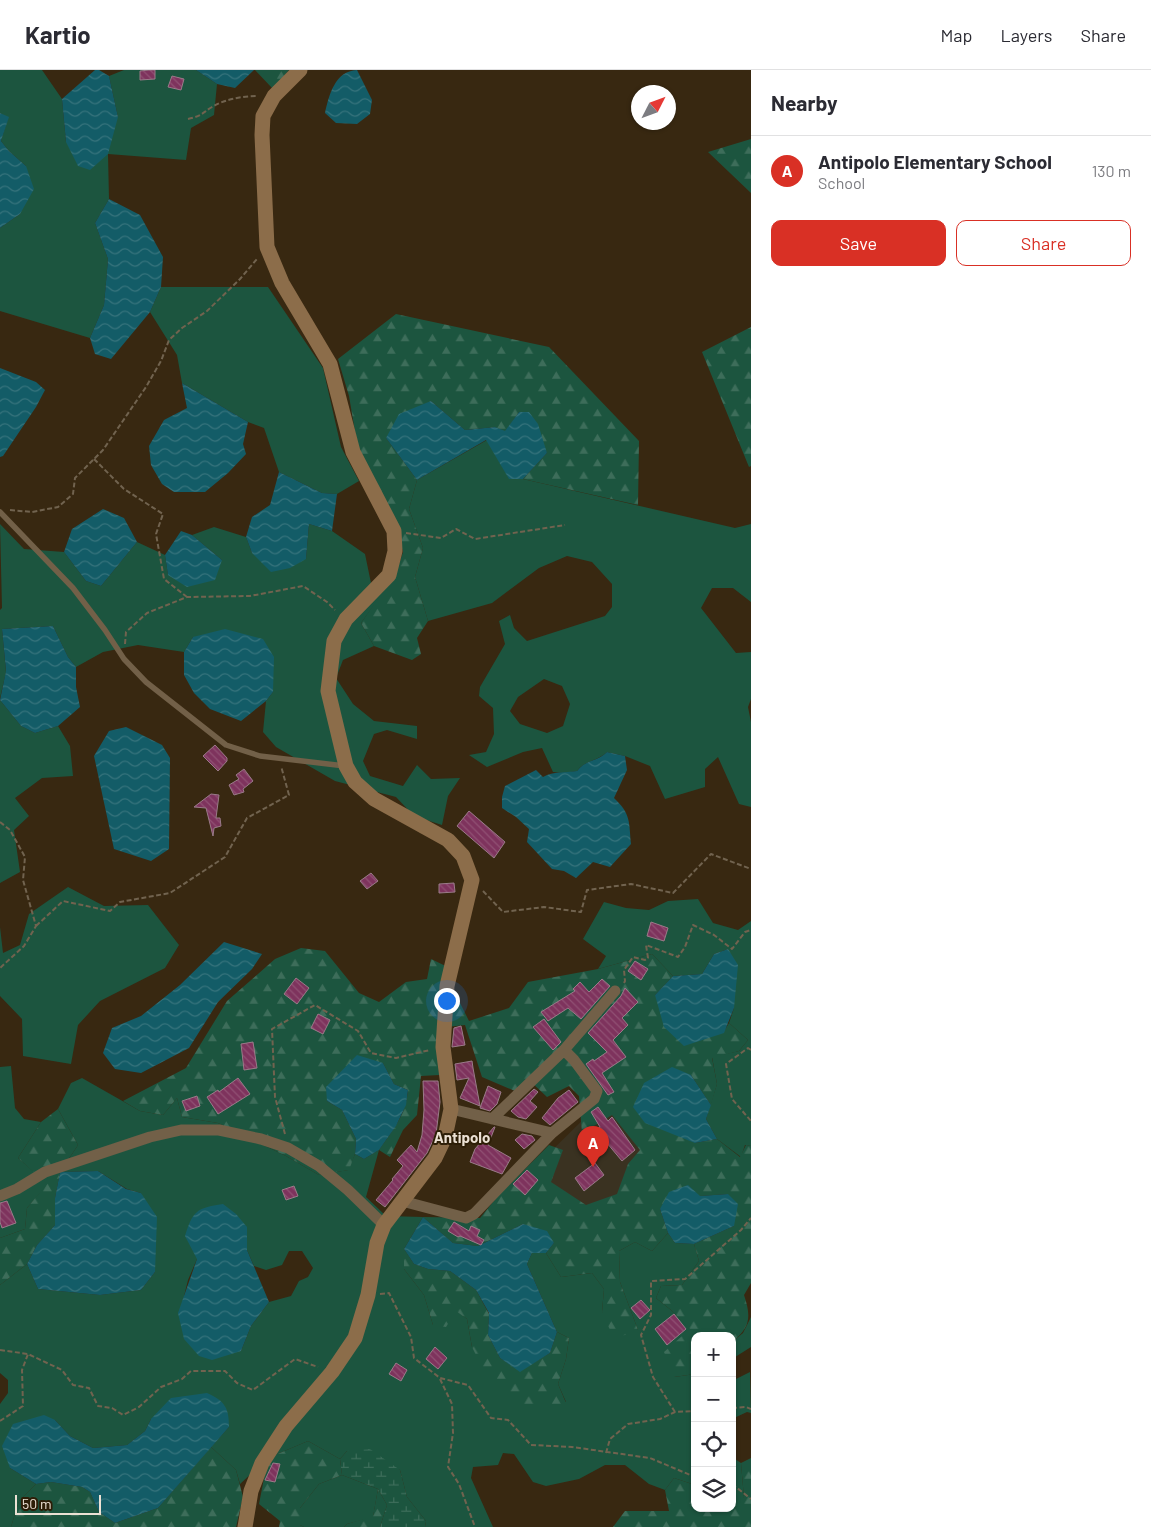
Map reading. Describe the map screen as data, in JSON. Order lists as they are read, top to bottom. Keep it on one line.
{"districts":["Antipolo"],"scale_bar":"50 m","north":"top right","page":{"header":"Kartio","nav":["Map","Layers","Share"],"heading":"Nearby","list":[{"mark":"A","name":"Antipolo Elementary School","note":"School","value":"130 m"}],"buttons":["Save","Share"],"pins":"A","map_buttons":["+","−"],"scale":"50 m"}}
